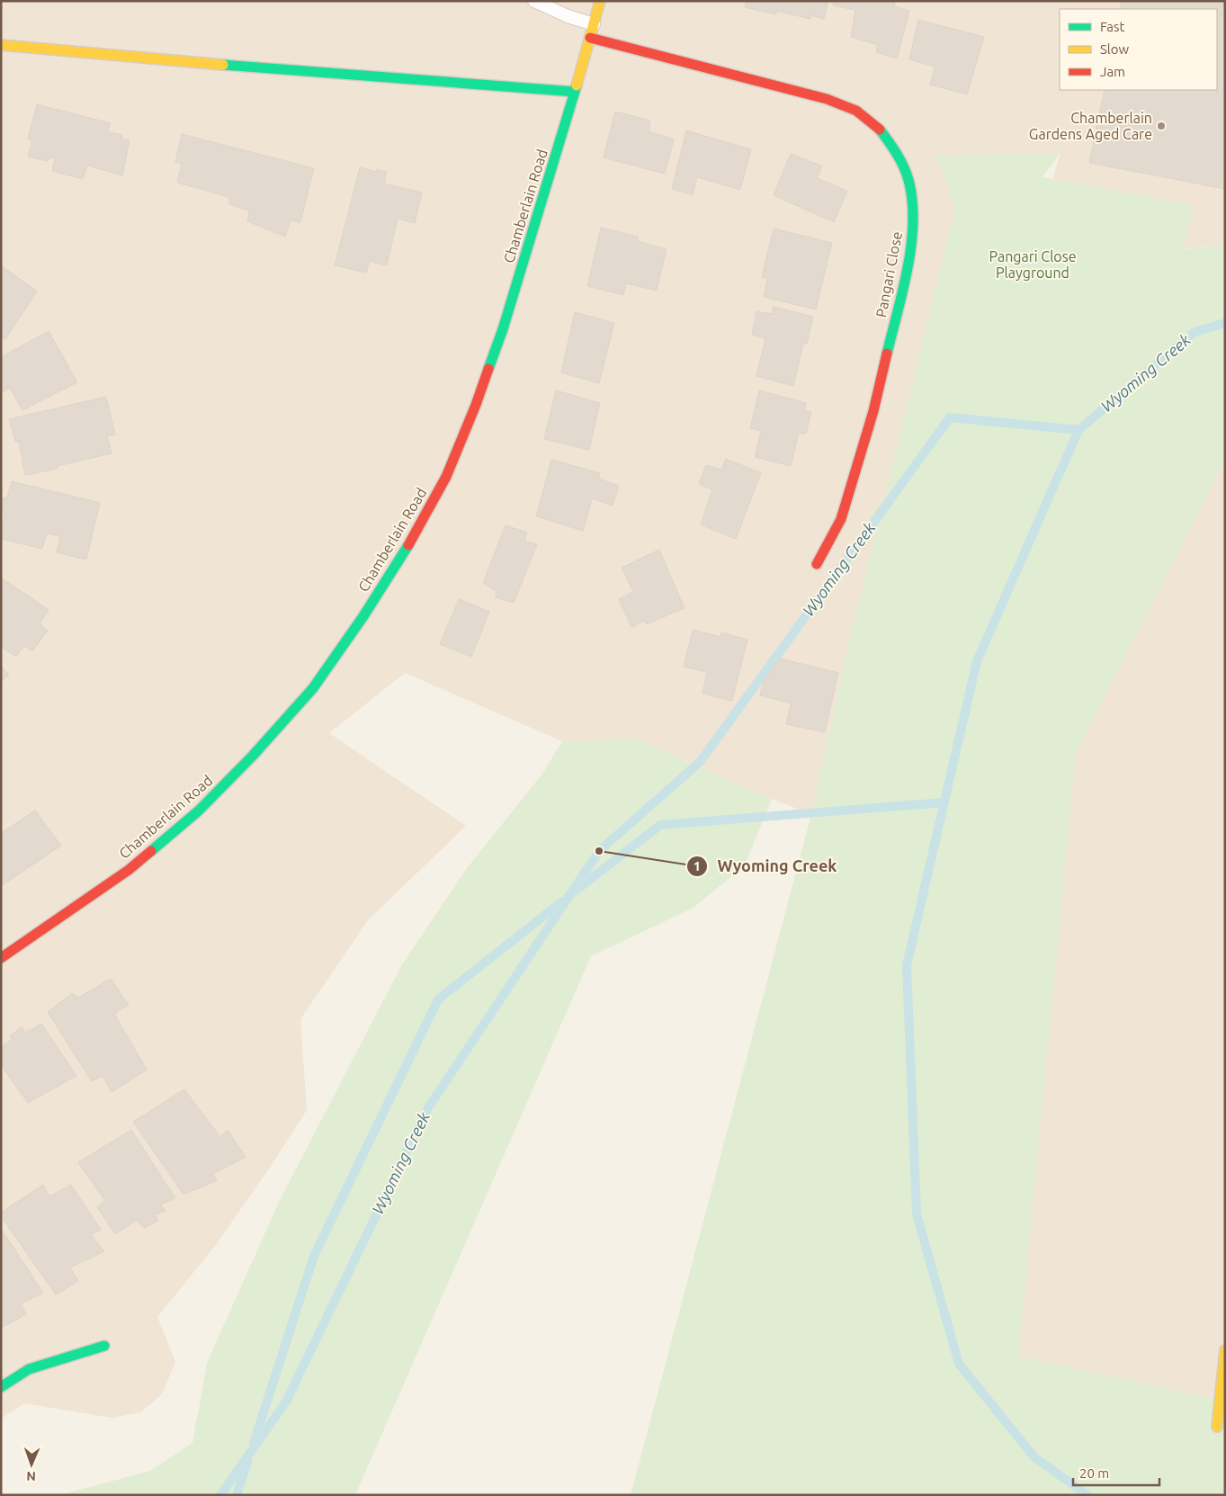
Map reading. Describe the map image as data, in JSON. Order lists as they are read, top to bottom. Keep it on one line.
{"streets":{"street":["Chamberlain Road","Pangari Close"]},"crossings":[["Chamberlain Road","Pangari Close"]],"water":["Wyoming Creek"],"parks":["Pangari Close Playground"],"places":["Chamberlain Gardens Aged Care","Wyoming Creek"],"legend":["Fast","Slow","Jam"],"scale_bar":"20 m","north":"bottom"}
